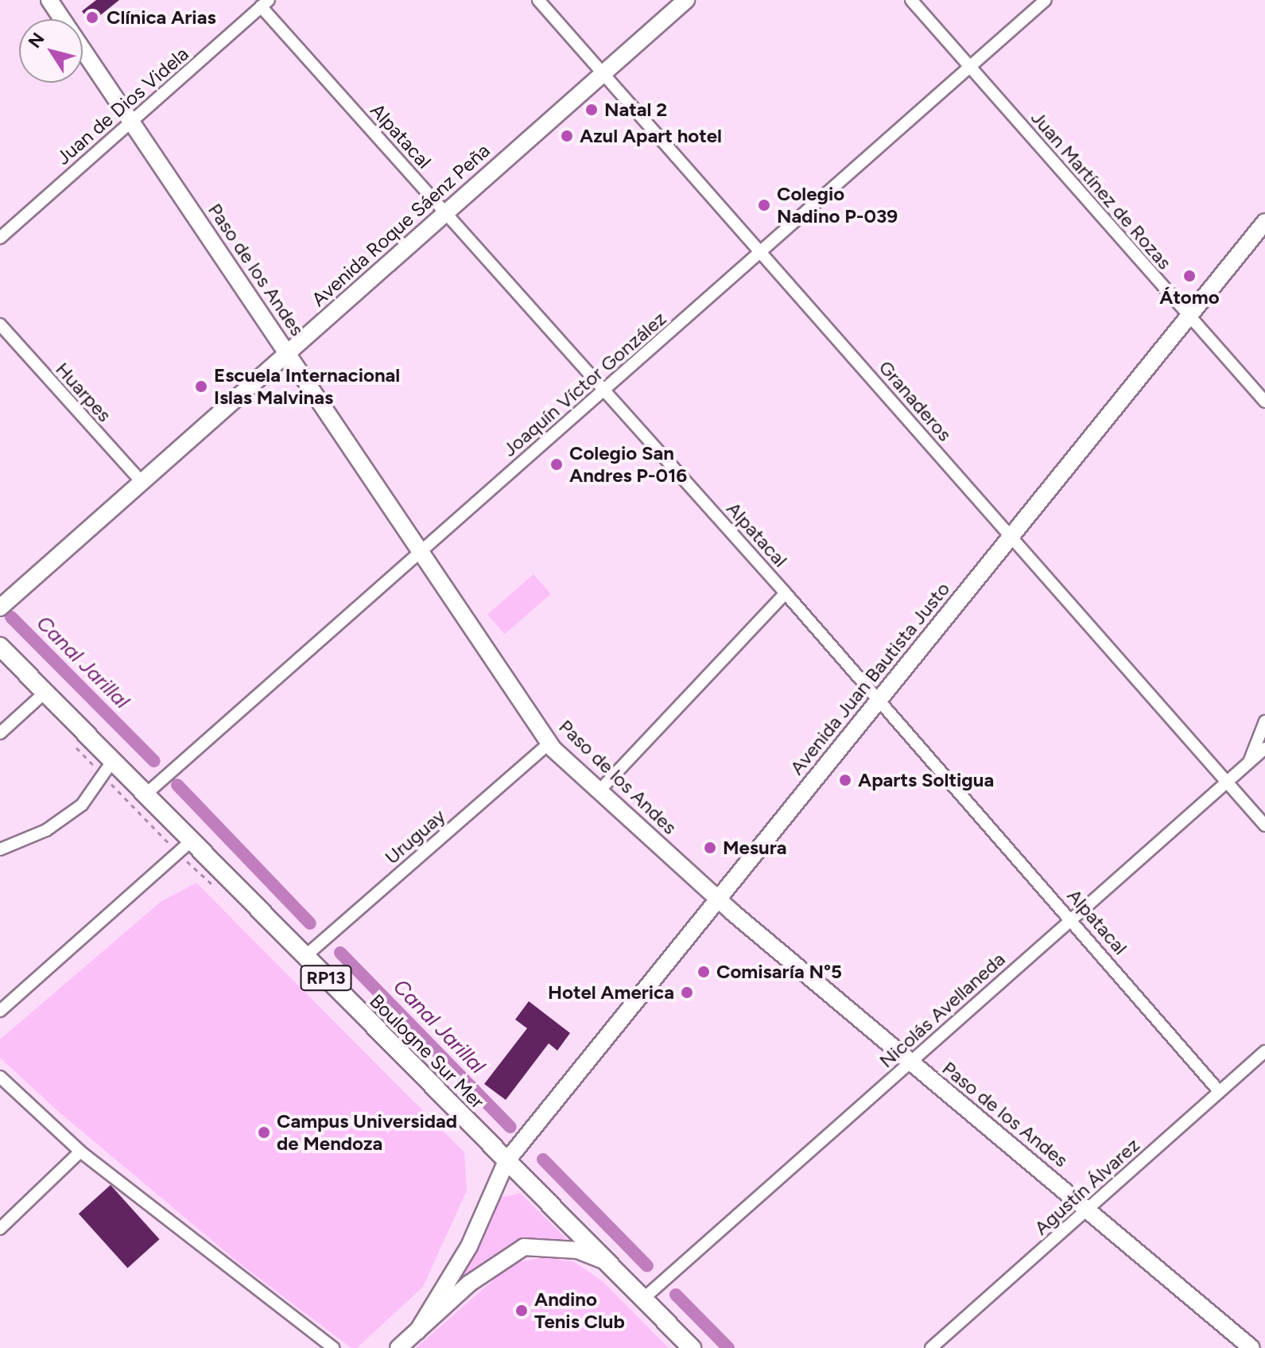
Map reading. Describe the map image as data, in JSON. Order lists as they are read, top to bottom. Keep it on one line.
{"streets":{"main road":["RP13","Boulogne Sur Mer"],"street":["Juan de Dios Videla","Alpatacal","Juan Martínez de Rozas","Avenida Roque Sáenz Peña","Paso de los Andes","Joaquín Víctor González","Huarpes","Granaderos","Avenida Juan Bautista Justo","Uruguay","Nicolás Avellaneda","Agustín Álvarez"]},"crossings":[["Juan de Dios Videla","Alpatacal"],["Juan de Dios Videla","Paso de los Andes"],["Alpatacal","Avenida Roque Sáenz Peña"],["Alpatacal","Joaquín Víctor González"],["Alpatacal","Avenida Juan Bautista Justo"],["Alpatacal","Nicolás Avellaneda"],["Alpatacal","Agustín Álvarez"],["Juan Martínez de Rozas","Joaquín Víctor González"],["Juan Martínez de Rozas","Avenida Juan Bautista Justo"],["Avenida Roque Sáenz Peña","Paso de los Andes"],["Avenida Roque Sáenz Peña","Huarpes"],["Avenida Roque Sáenz Peña","Granaderos"],["Paso de los Andes","Joaquín Víctor González"],["Paso de los Andes","Avenida Juan Bautista Justo"],["Paso de los Andes","Uruguay"],["Paso de los Andes","Nicolás Avellaneda"],["Paso de los Andes","Agustín Álvarez"],["Joaquín Víctor González","Granaderos"],["Joaquín Víctor González","Boulogne Sur Mer"],["Granaderos","Avenida Juan Bautista Justo"],["Granaderos","Nicolás Avellaneda"],["Avenida Juan Bautista Justo","Boulogne Sur Mer"],["Uruguay","Boulogne Sur Mer"],["Nicolás Avellaneda","Boulogne Sur Mer"]],"water":["Canal Jarillal"],"places":["Clínica Arias","Natal 2","Azul Apart hotel","Colegio Nadino P-039","Átomo","Escuela Internacional Islas Malvinas","Colegio San Andres P-016","Aparts Soltigua","Mesura","Comisaría N°5","Hotel America","Campus Universidad de Mendoza","Andino Tenis Club"],"north":"top left"}
